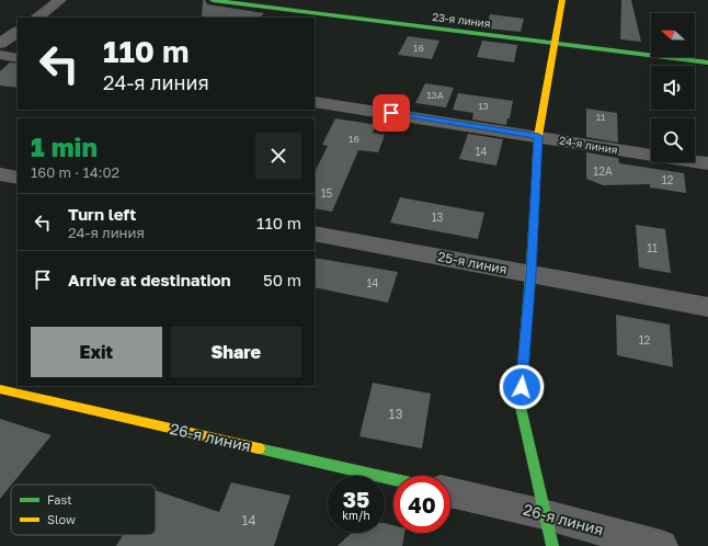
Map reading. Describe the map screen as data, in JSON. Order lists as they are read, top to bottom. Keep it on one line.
{"streets":{"street":["23-я линия","24-я линия","25-я линия","26-я линия"]},"house_numbers":["16","13А","13","11","16","14","12А","12","15","13","11","14","12","13","14"],"legend":["Fast","Slow"],"north":"left","page":{"turn":["110 m","24-я линия"],"heading":["1 min","160 m · 14:02"],"list":[{"name":"Turn left","note":"24-я линия","value":"110 m"},{"name":"Arrive at destination","value":"50 m"}],"buttons":["Exit","Share"],"speed":"35 km/h","limit":"40"}}
